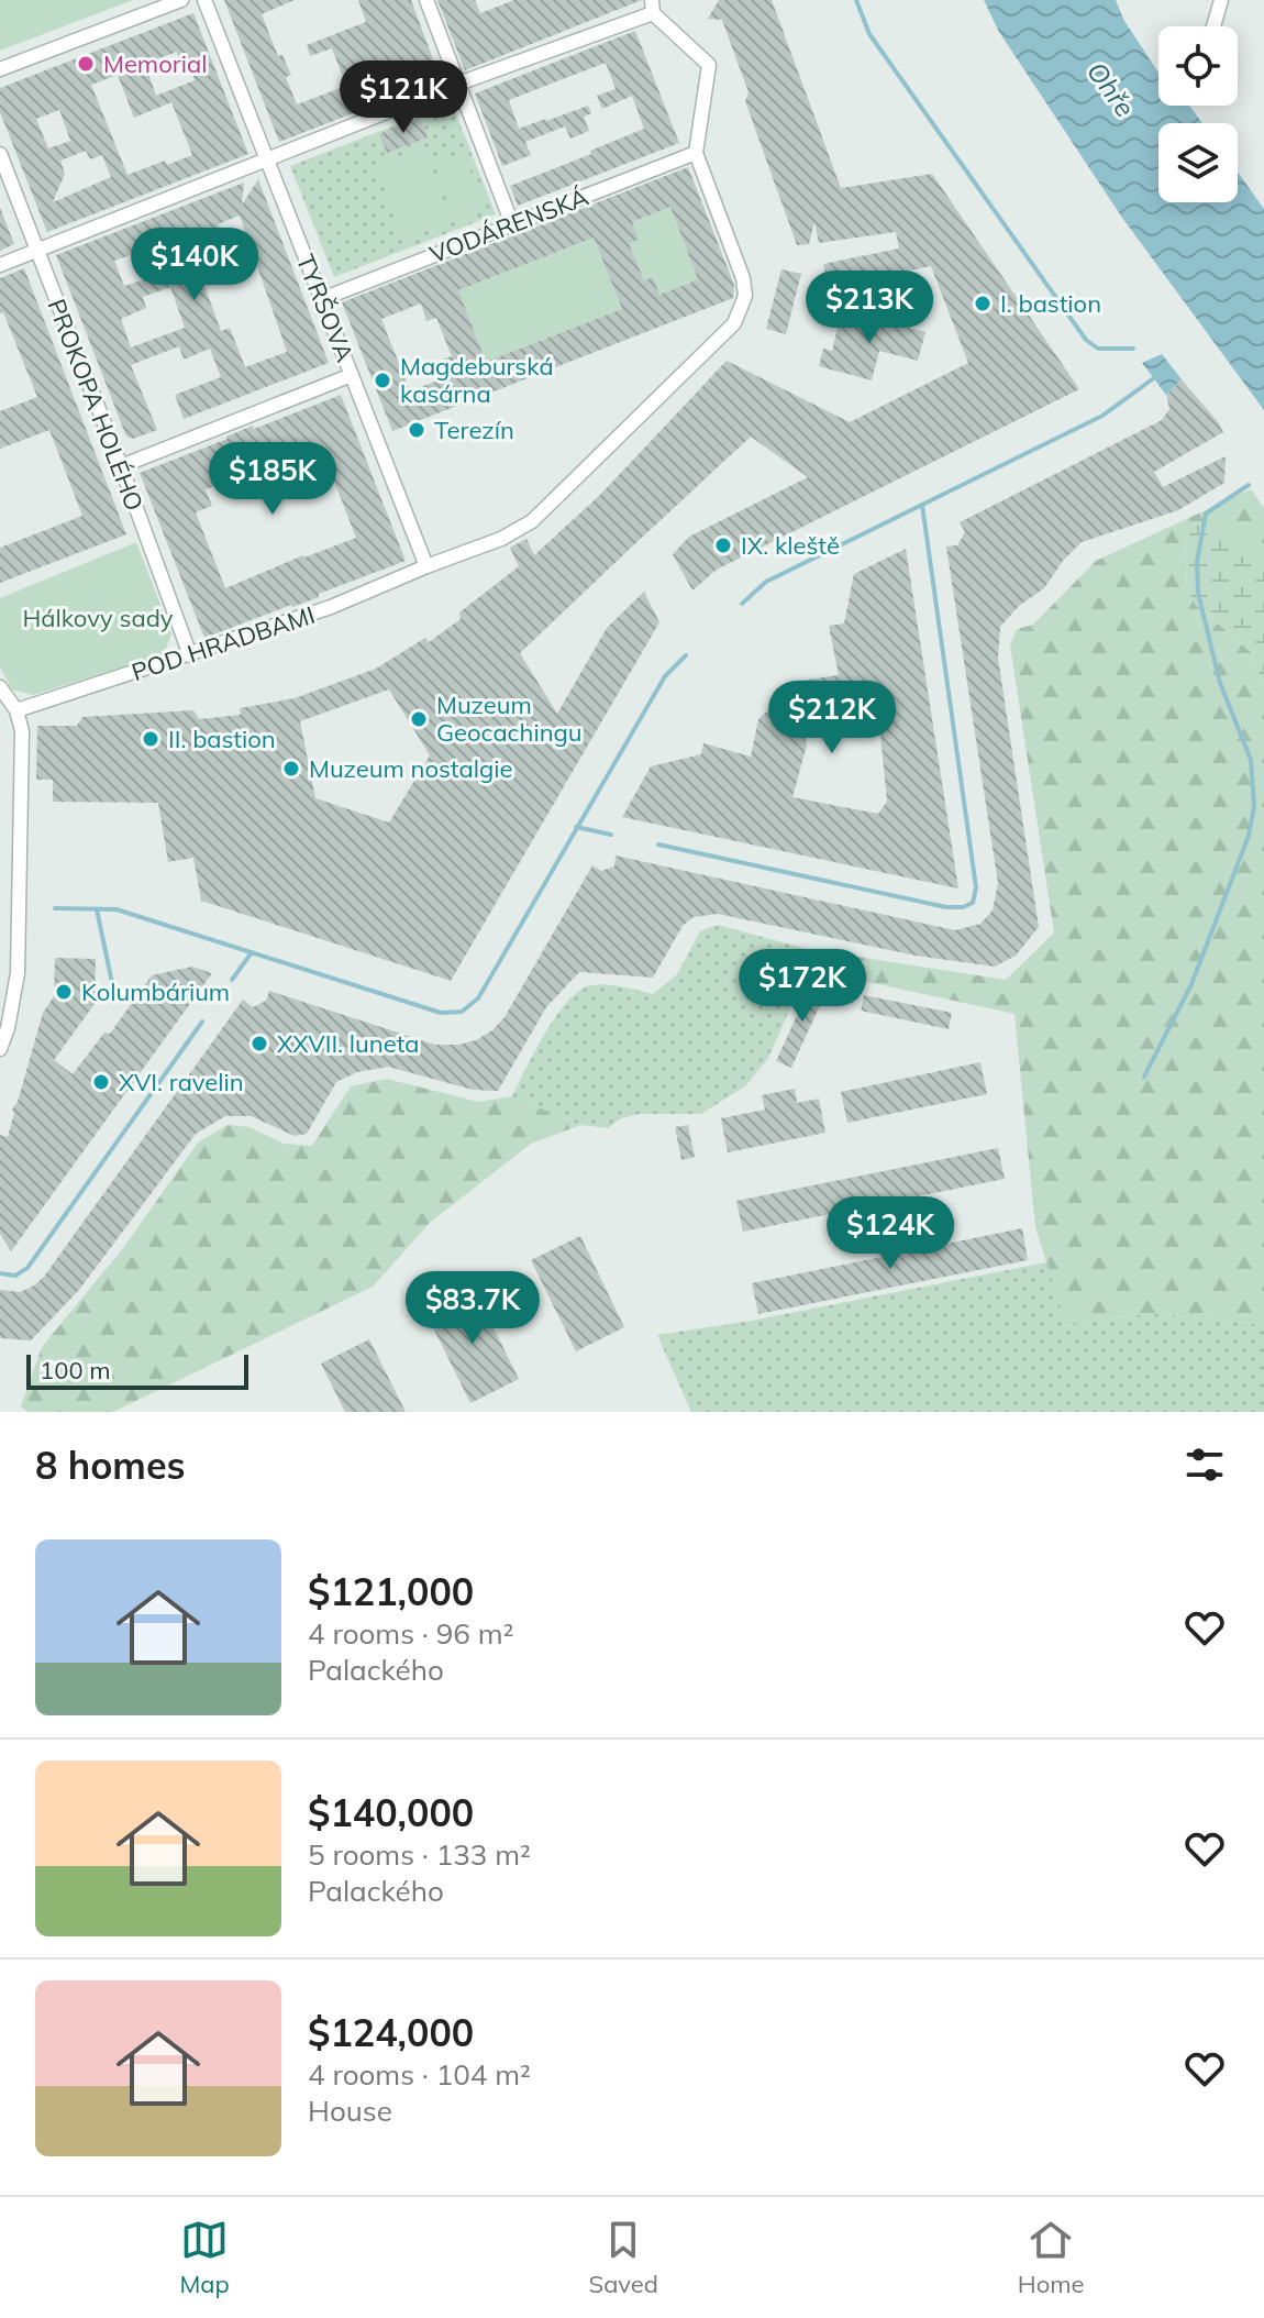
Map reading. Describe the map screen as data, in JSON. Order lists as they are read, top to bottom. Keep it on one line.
{"streets":{"street":["VODÁRENSKÁ","TYRŠOVA","PROKOPA HOLÉHO","POD HRADBAMI"]},"crossings":[["VODÁRENSKÁ","TYRŠOVA"],["VODÁRENSKÁ","POD HRADBAMI"],["TYRŠOVA","POD HRADBAMI"],["PROKOPA HOLÉHO","POD HRADBAMI"]],"water":["Ohře"],"parks":["Hálkovy sady"],"places":["Memorial","I. bastion","Magdeburská kasárna","Terezín","IX. kleště","Muzeum Geocachingu","II. bastion","Muzeum nostalgie","Kolumbárium","XXVII. luneta","XVI. ravelin"],"scale_bar":"100 m","page":{"price":["$121K","$140K","$213K","$185K","$212K","$172K","$124K","$83.7K"],"scale":"100 m","heading":"8 homes","list":[{"name":"$121,000","note":"4 rooms · 96 m² · Palackého"},{"name":"$140,000","note":"5 rooms · 133 m² · Palackého"},{"name":"$124,000","note":"4 rooms · 104 m² · House"}],"tabs":["Map","Saved","Home"]}}
